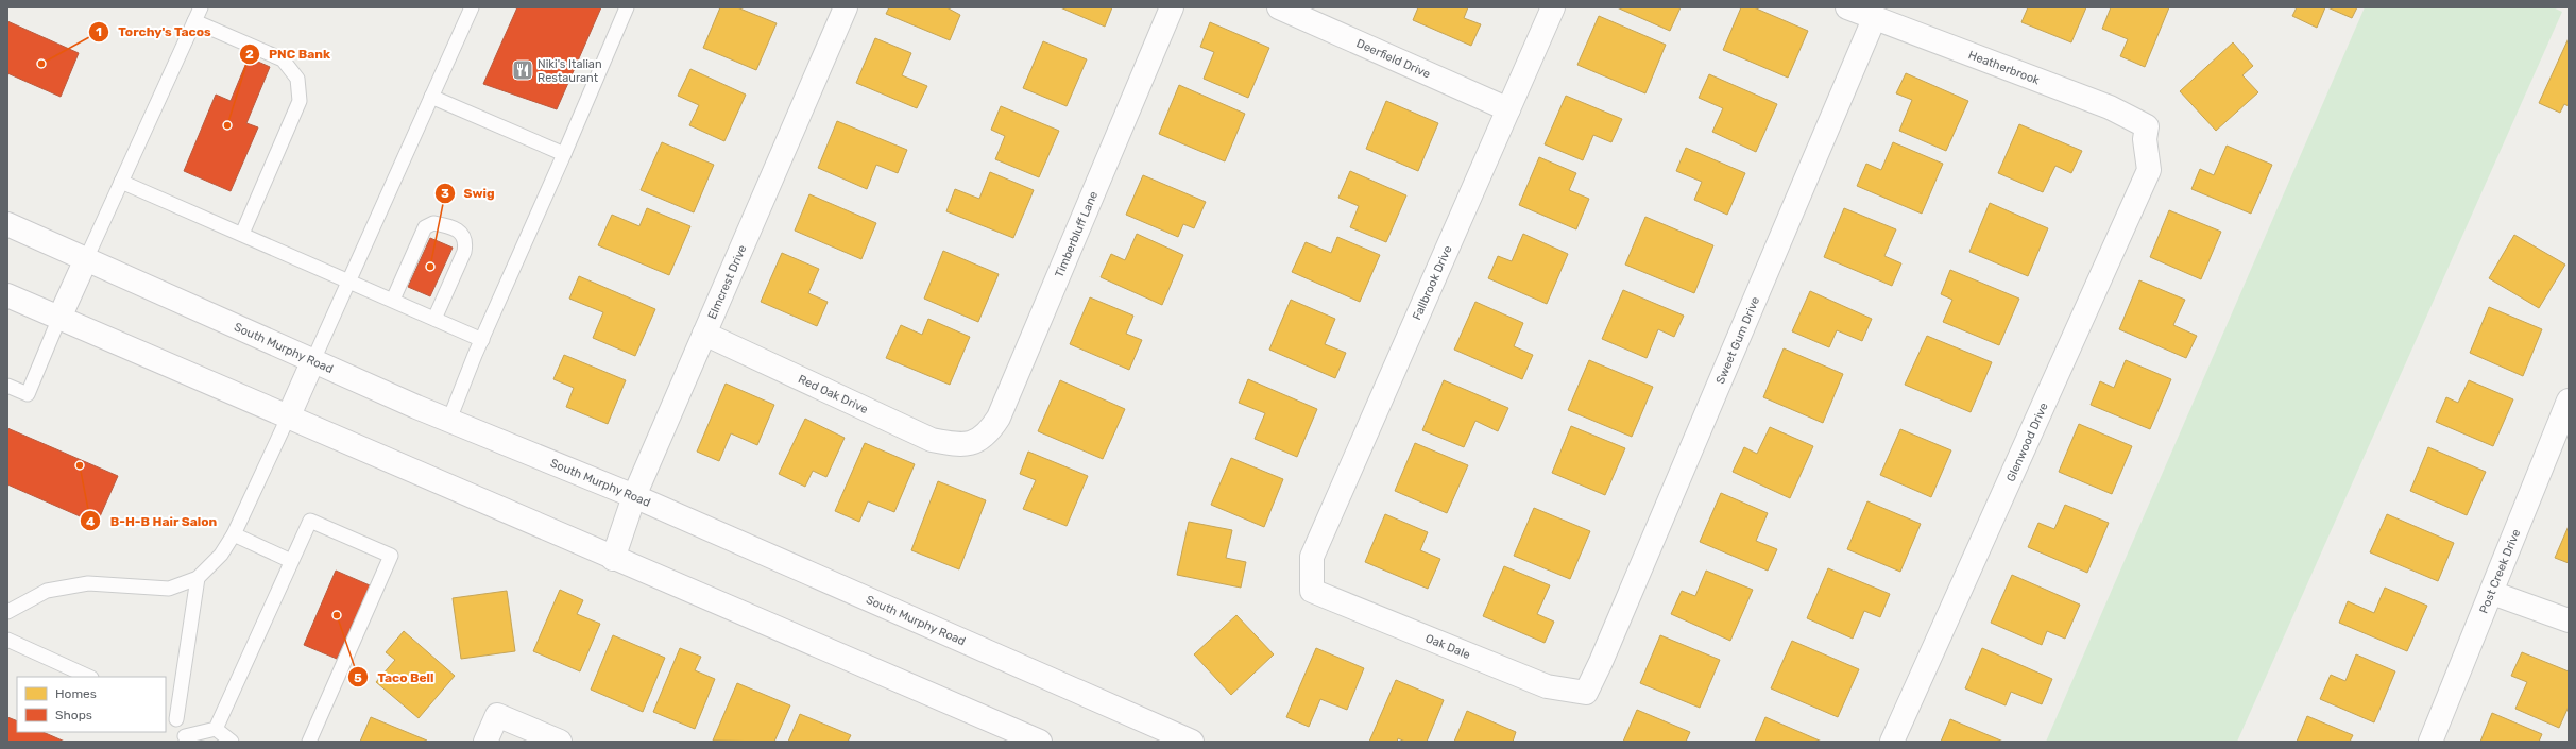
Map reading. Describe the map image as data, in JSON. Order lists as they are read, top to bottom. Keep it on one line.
{"streets":{"street":["Deerfield Drive","Heatherbrook","Timberbluff Lane","Elmcrest Drive","Fallbrook Drive","Sweet Gum Drive","South Murphy Road","Red Oak Drive","Glenwood Drive","Post Creek Drive","Oak Dale"]},"crossings":[["Deerfield Drive","Fallbrook Drive"],["Heatherbrook","Sweet Gum Drive"],["Heatherbrook","Glenwood Drive"],["Timberbluff Lane","Red Oak Drive"],["Elmcrest Drive","South Murphy Road"],["Elmcrest Drive","Red Oak Drive"],["Fallbrook Drive","Oak Dale"],["Sweet Gum Drive","Oak Dale"]],"places":{"other":["Torchy's Tacos","PNC Bank","Swig","B-H-B Hair Salon","Taco Bell"],"restaurant":["Niki's Italian Restaurant"]},"legend":["Homes","Shops"]}
